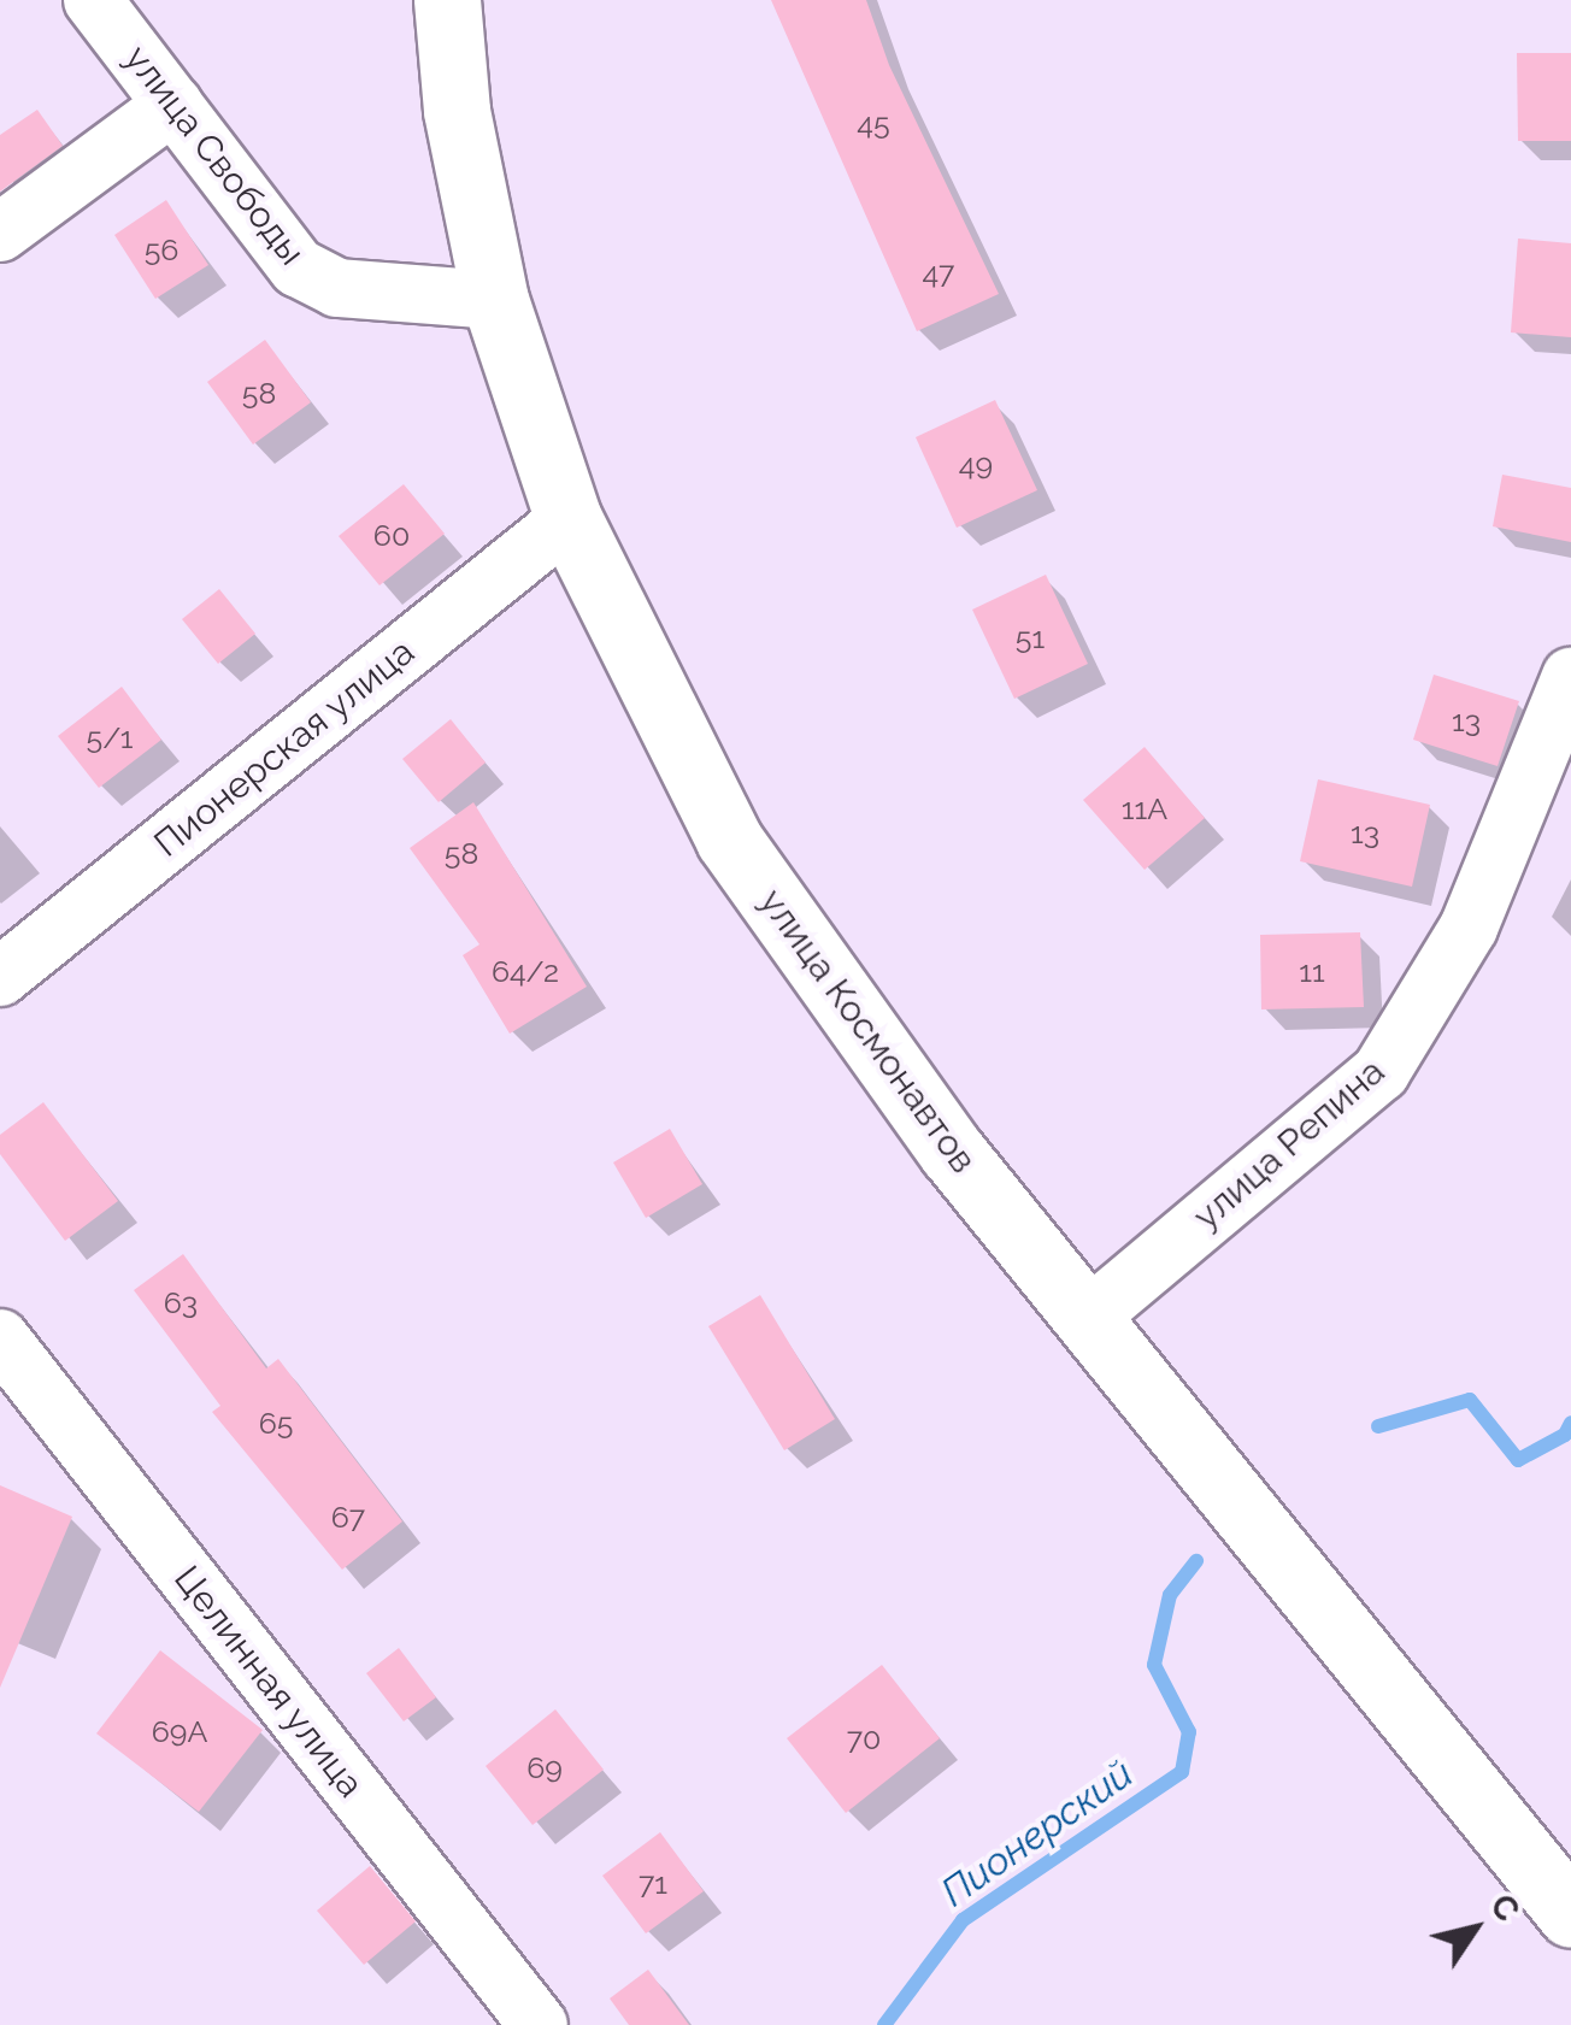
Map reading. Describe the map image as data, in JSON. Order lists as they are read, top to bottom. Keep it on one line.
{"streets":{"main road":["улица Космонавтов"],"street":["улица Свободы","Пионерская улица","улица Репина","Целинная улица"]},"crossings":[["улица Свободы","улица Космонавтов"],["Пионерская улица","улица Космонавтов"],["улица Космонавтов","улица Репина"]],"water":["Пионерский"],"house_numbers":["45","56","47","58","49","60","51","13","5/1","11А","13","58","64/2","11","63","65","67","69А","70","69","71"],"north":"top right"}
